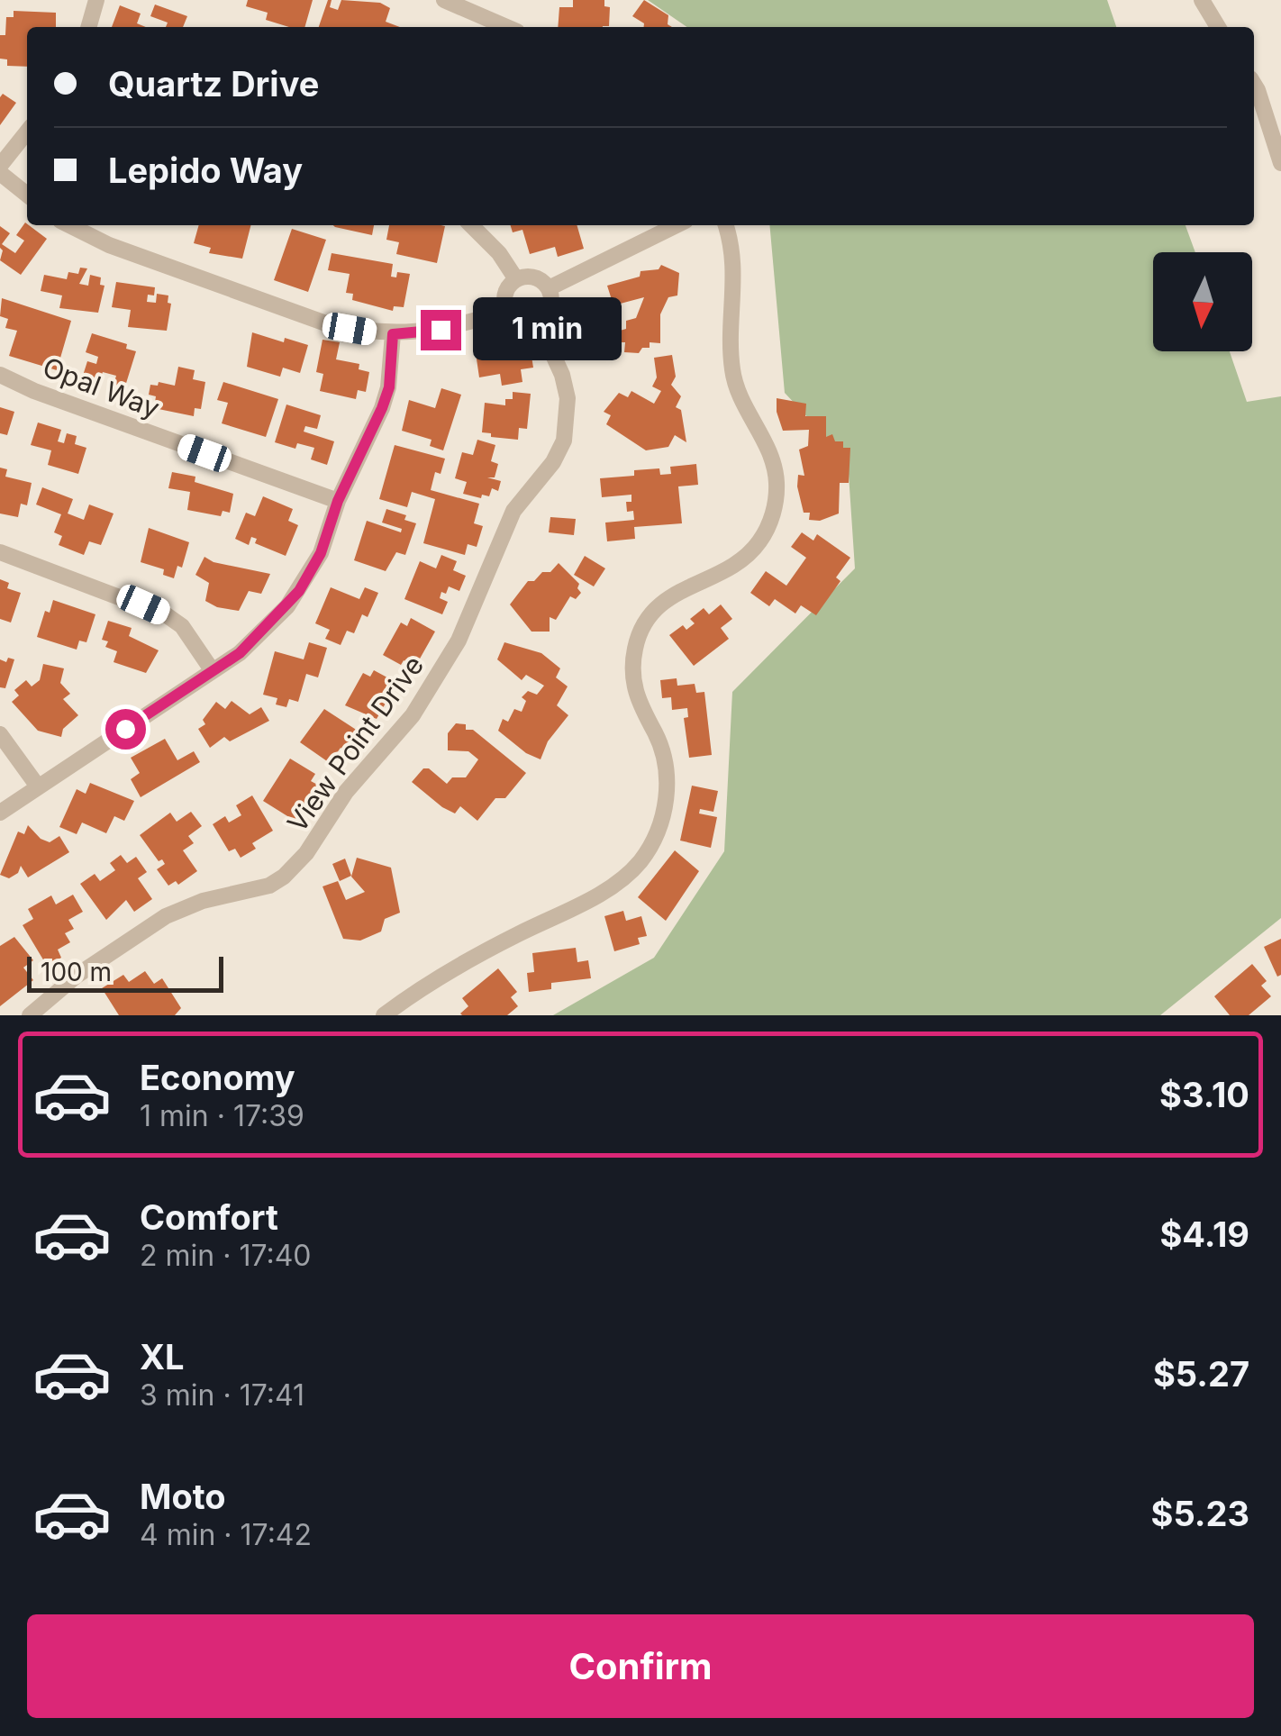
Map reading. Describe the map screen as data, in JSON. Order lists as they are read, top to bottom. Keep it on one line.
{"streets":{"street":["Opal Way","View Point Drive"]},"scale_bar":"100 m","north":"bottom","page":{"banner":["Quartz Drive","Lepido Way"],"bubble":"1 min","scale":"100 m","list":[{"name":"Economy","note":"1 min · 17:39","value":"$3.10"},{"name":"Comfort","note":"2 min · 17:40","value":"$4.19"},{"name":"XL","note":"3 min · 17:41","value":"$5.27"},{"name":"Moto","note":"4 min · 17:42","value":"$5.23"}],"buttons":"Confirm"}}
